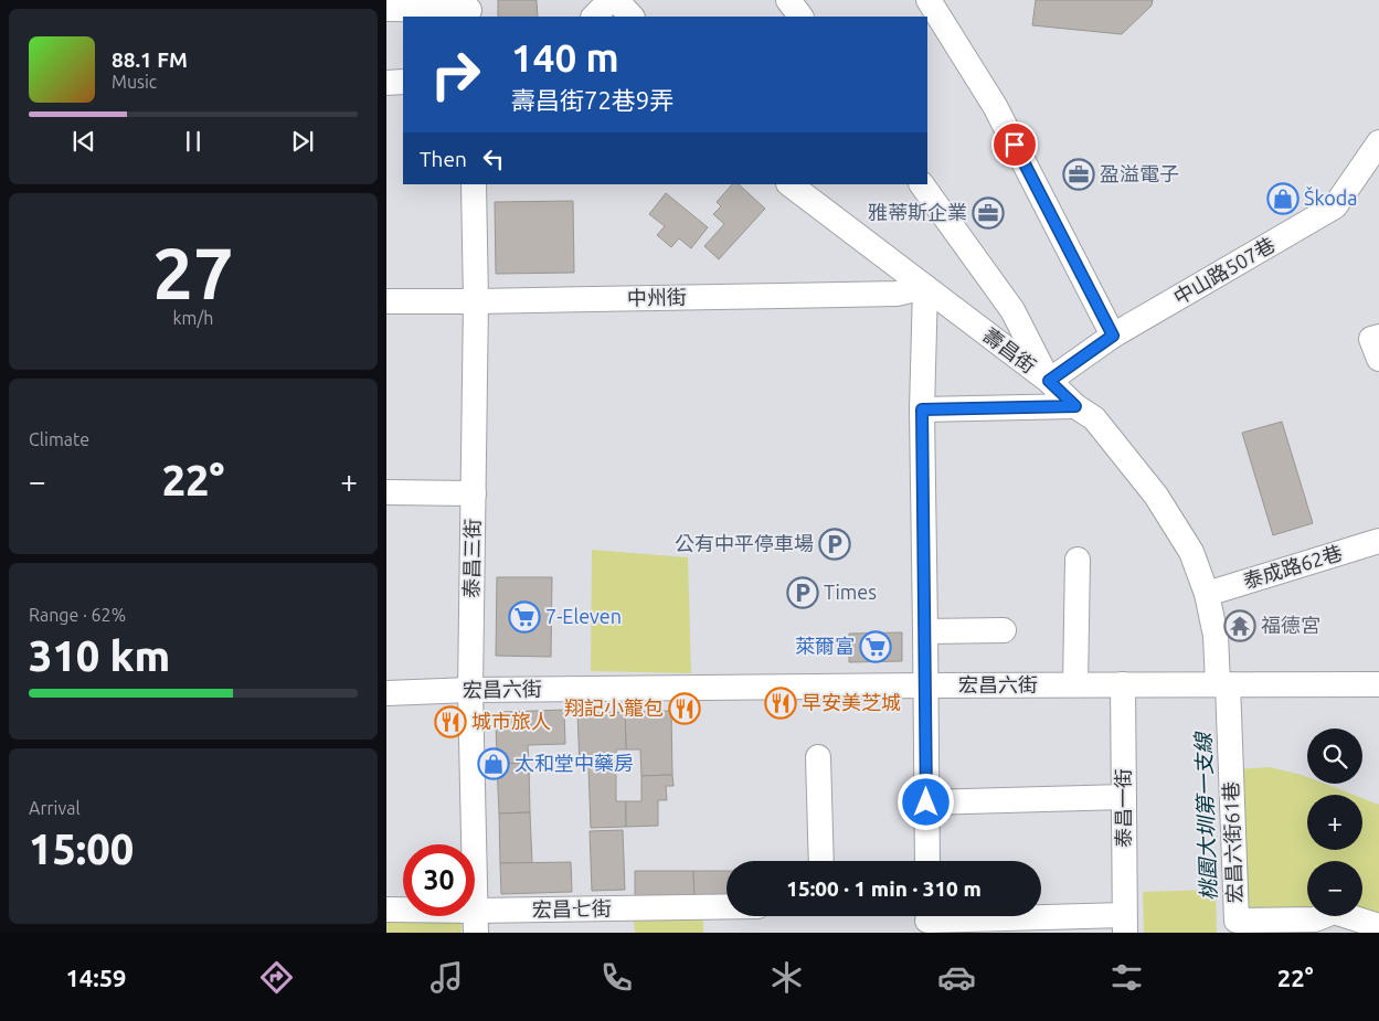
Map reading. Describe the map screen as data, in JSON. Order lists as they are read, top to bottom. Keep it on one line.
{"streets":{"street":["中山路507巷","中州街","壽昌街","泰昌三街","泰成路62巷","宏昌六街","泰昌一街","宏昌六街61巷","宏昌七街"]},"crossings":[["中山路507巷","壽昌街"],["中州街","壽昌街"],["中州街","泰昌三街"],["壽昌街","泰成路62巷"],["壽昌街","宏昌六街"],["壽昌街","宏昌六街61巷"],["泰昌三街","宏昌六街"],["泰昌三街","宏昌七街"],["宏昌六街","泰昌一街"],["宏昌六街","宏昌六街61巷"]],"water":["桃園大圳第一支線"],"places":{"office":["盈溢電子","雅蒂斯企業"],"shop":["Škoda","太和堂中藥房"],"parking":["公有中平停車場","Times"],"supermarket":["7-Eleven","萊爾富"],"temple":["福德宮"],"restaurant":["早安美芝城","翔記小籠包","城市旅人"]},"page":{"turn":["140 m","壽昌街72巷9弄"],"song":["88.1 FM","Music"],"then":"Then","tile":[["27","km/h"],"Climate",["Range · 62%","310 km"],["Arrival","15:00"]],"heat":["−","22°","+"],"map_buttons":["+","−"],"limit":"30","trip":"15:00 · 1 min · 310 m","tabs":["14:59","22°"]}}
